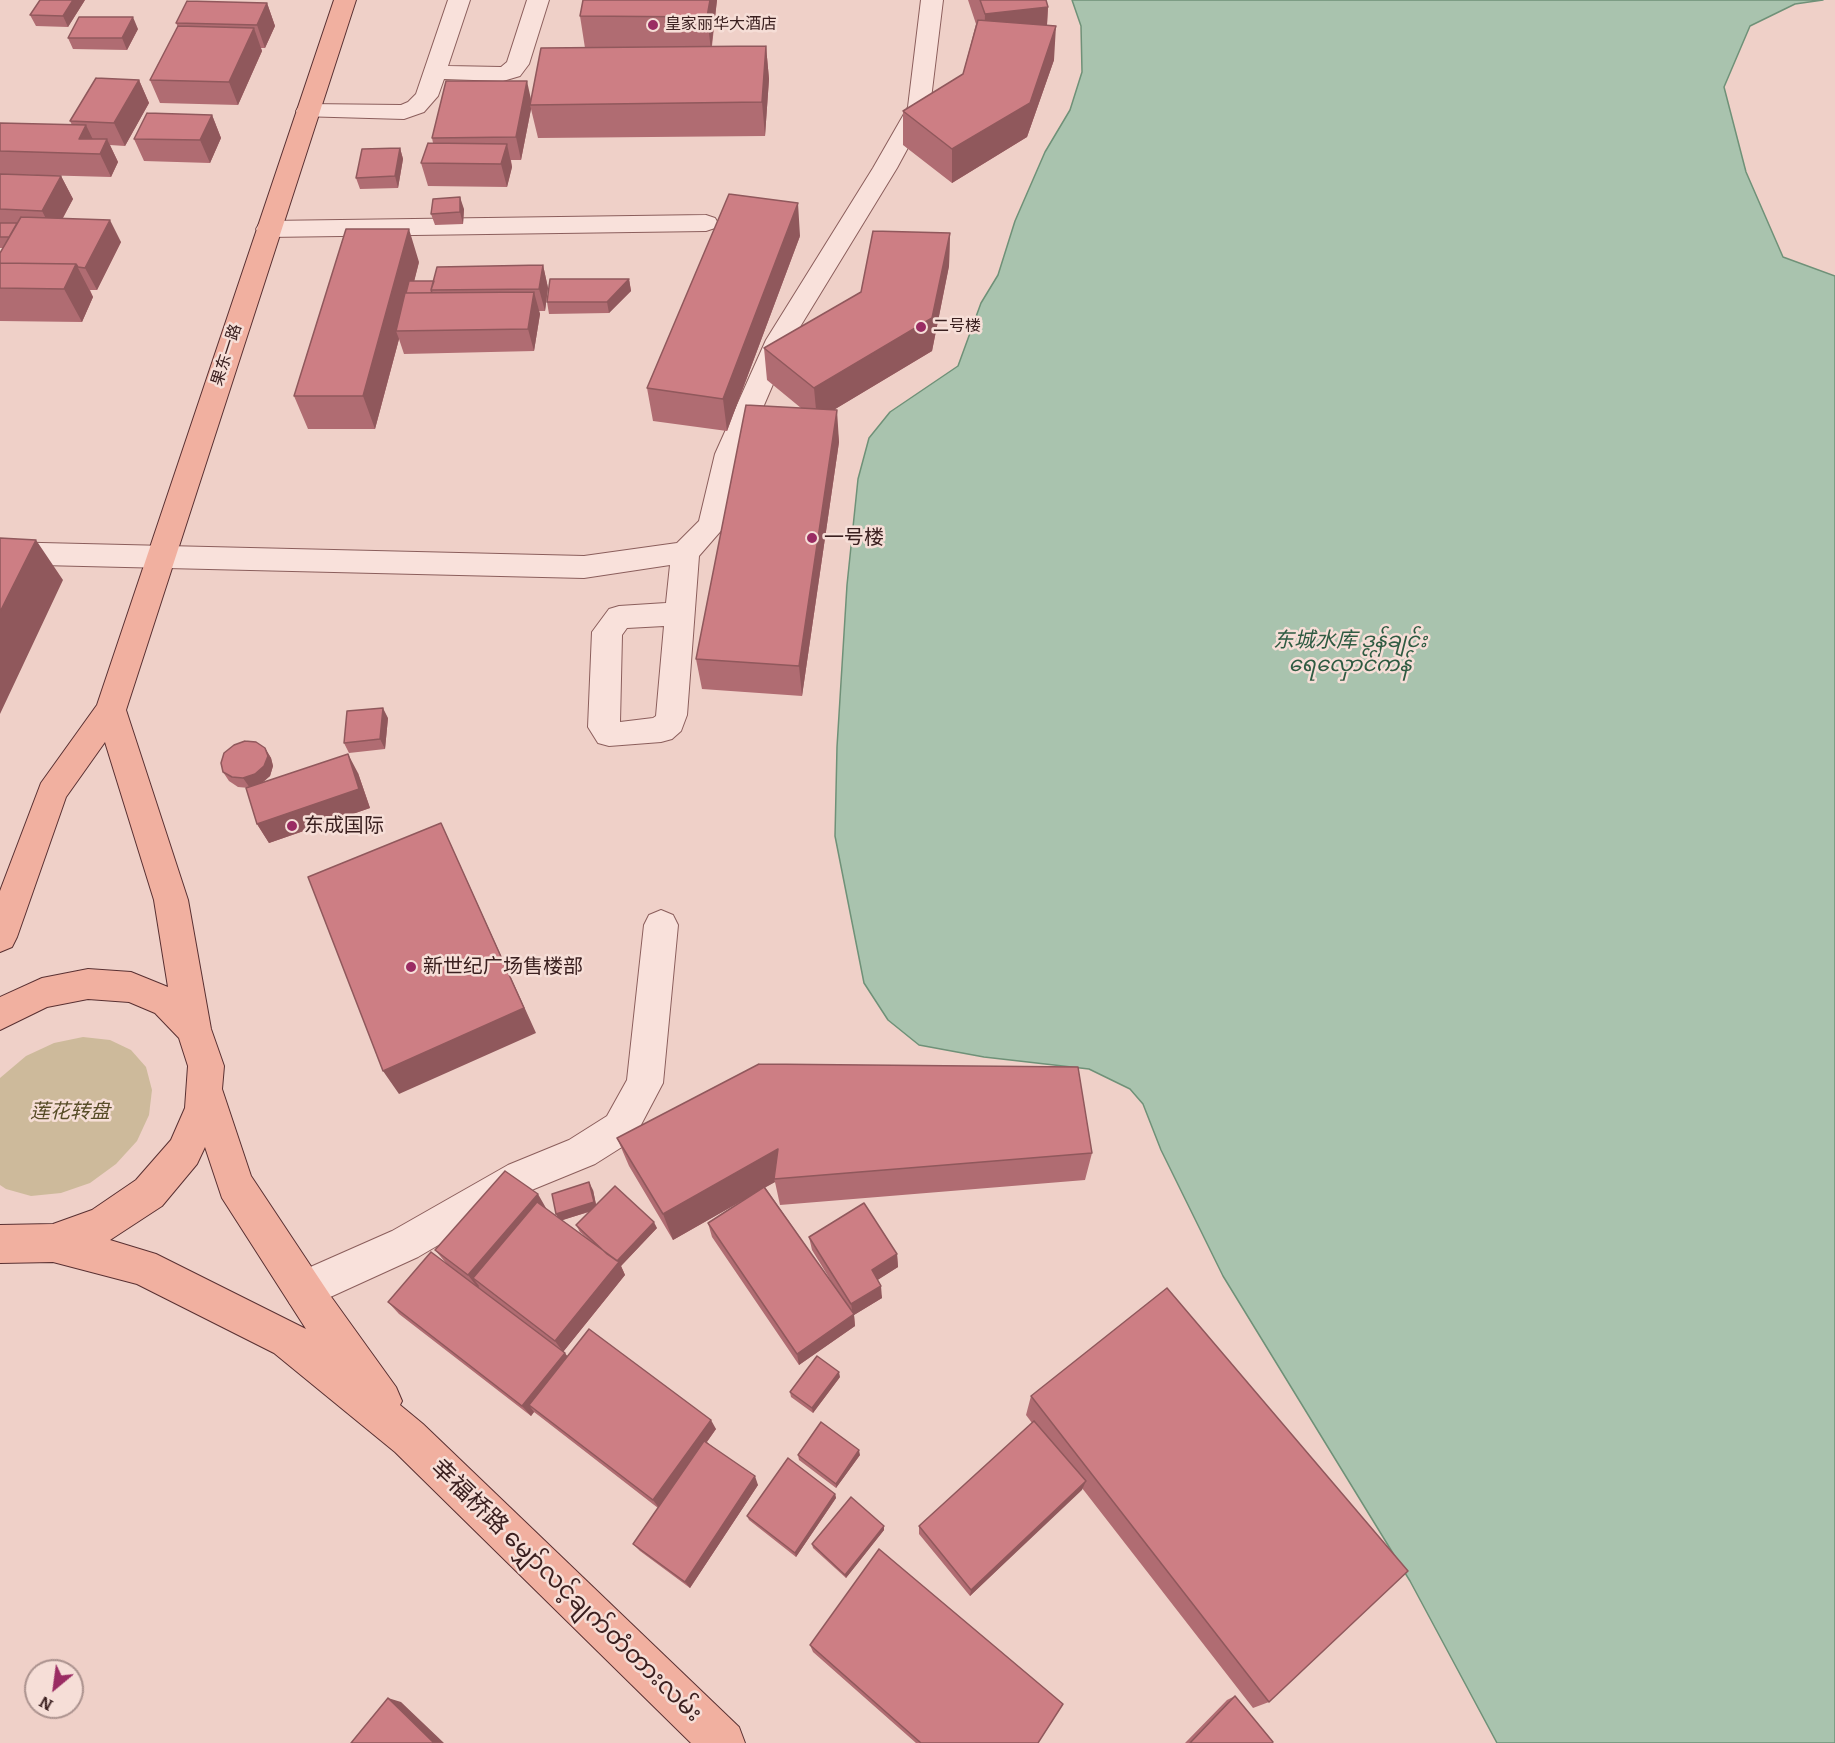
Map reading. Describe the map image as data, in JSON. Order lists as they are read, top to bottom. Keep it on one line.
{"streets":{"main road":["果东一路","幸福桥路 မျှော်လင့်ချက်တံတားလမ်း"]},"water":["东城水库 ဒွန်ချင်း ရေလှောင်ကန်"],"parks":["莲花转盘"],"places":["皇家丽华大酒店","二号楼","一号楼","东成国际","新世纪广场售楼部"],"north":"bottom left"}
